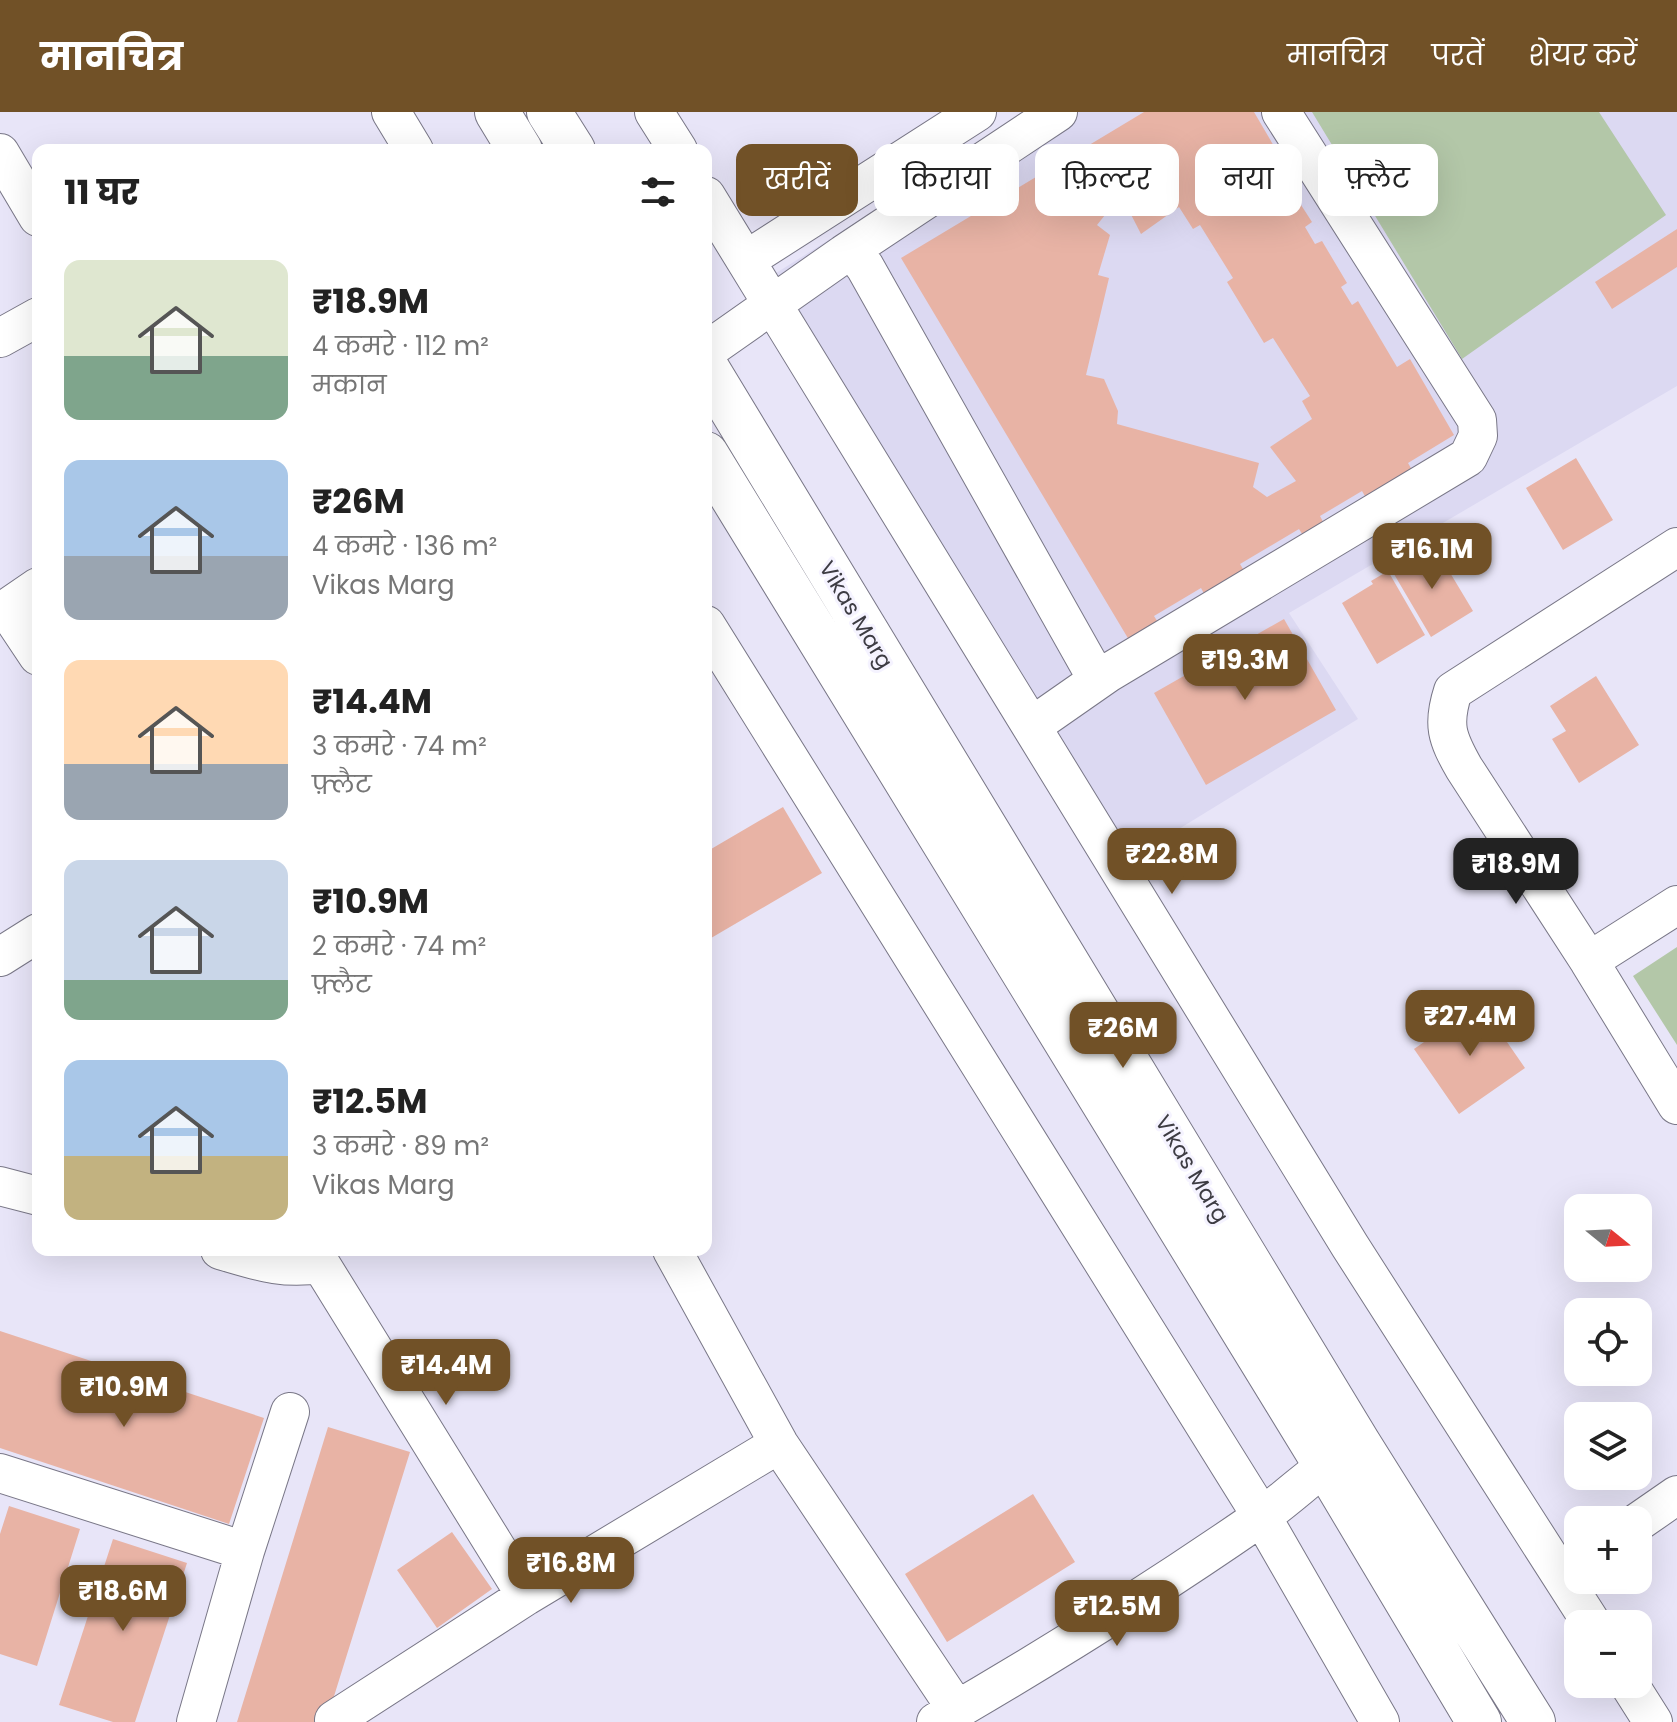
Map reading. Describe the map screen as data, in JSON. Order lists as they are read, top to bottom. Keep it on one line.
{"streets":{"main road":["Vikas Marg"]},"north":"right","page":{"header":"मानचित्र","nav":["मानचित्र","परतें","शेयर करें"],"chip":["खरीदें","किराया","फ़िल्टर","नया","फ़्लैट"],"heading":"11 घर","list":[{"name":"₹18.9M","note":"4 कमरे · 112 m² · मकान"},{"name":"₹26M","note":"4 कमरे · 136 m² · Vikas Marg"},{"name":"₹14.4M","note":"3 कमरे · 74 m² · फ़्लैट"},{"name":"₹10.9M","note":"2 कमरे · 74 m² · फ़्लैट"},{"name":"₹12.5M","note":"3 कमरे · 89 m² · Vikas Marg"}],"price":["₹16.1M","₹19.3M","₹22.8M","₹18.9M","₹27.4M","₹26M","₹14.4M","₹10.9M","₹16.8M","₹18.6M","₹12.5M"],"map_buttons":["+","−"]}}
